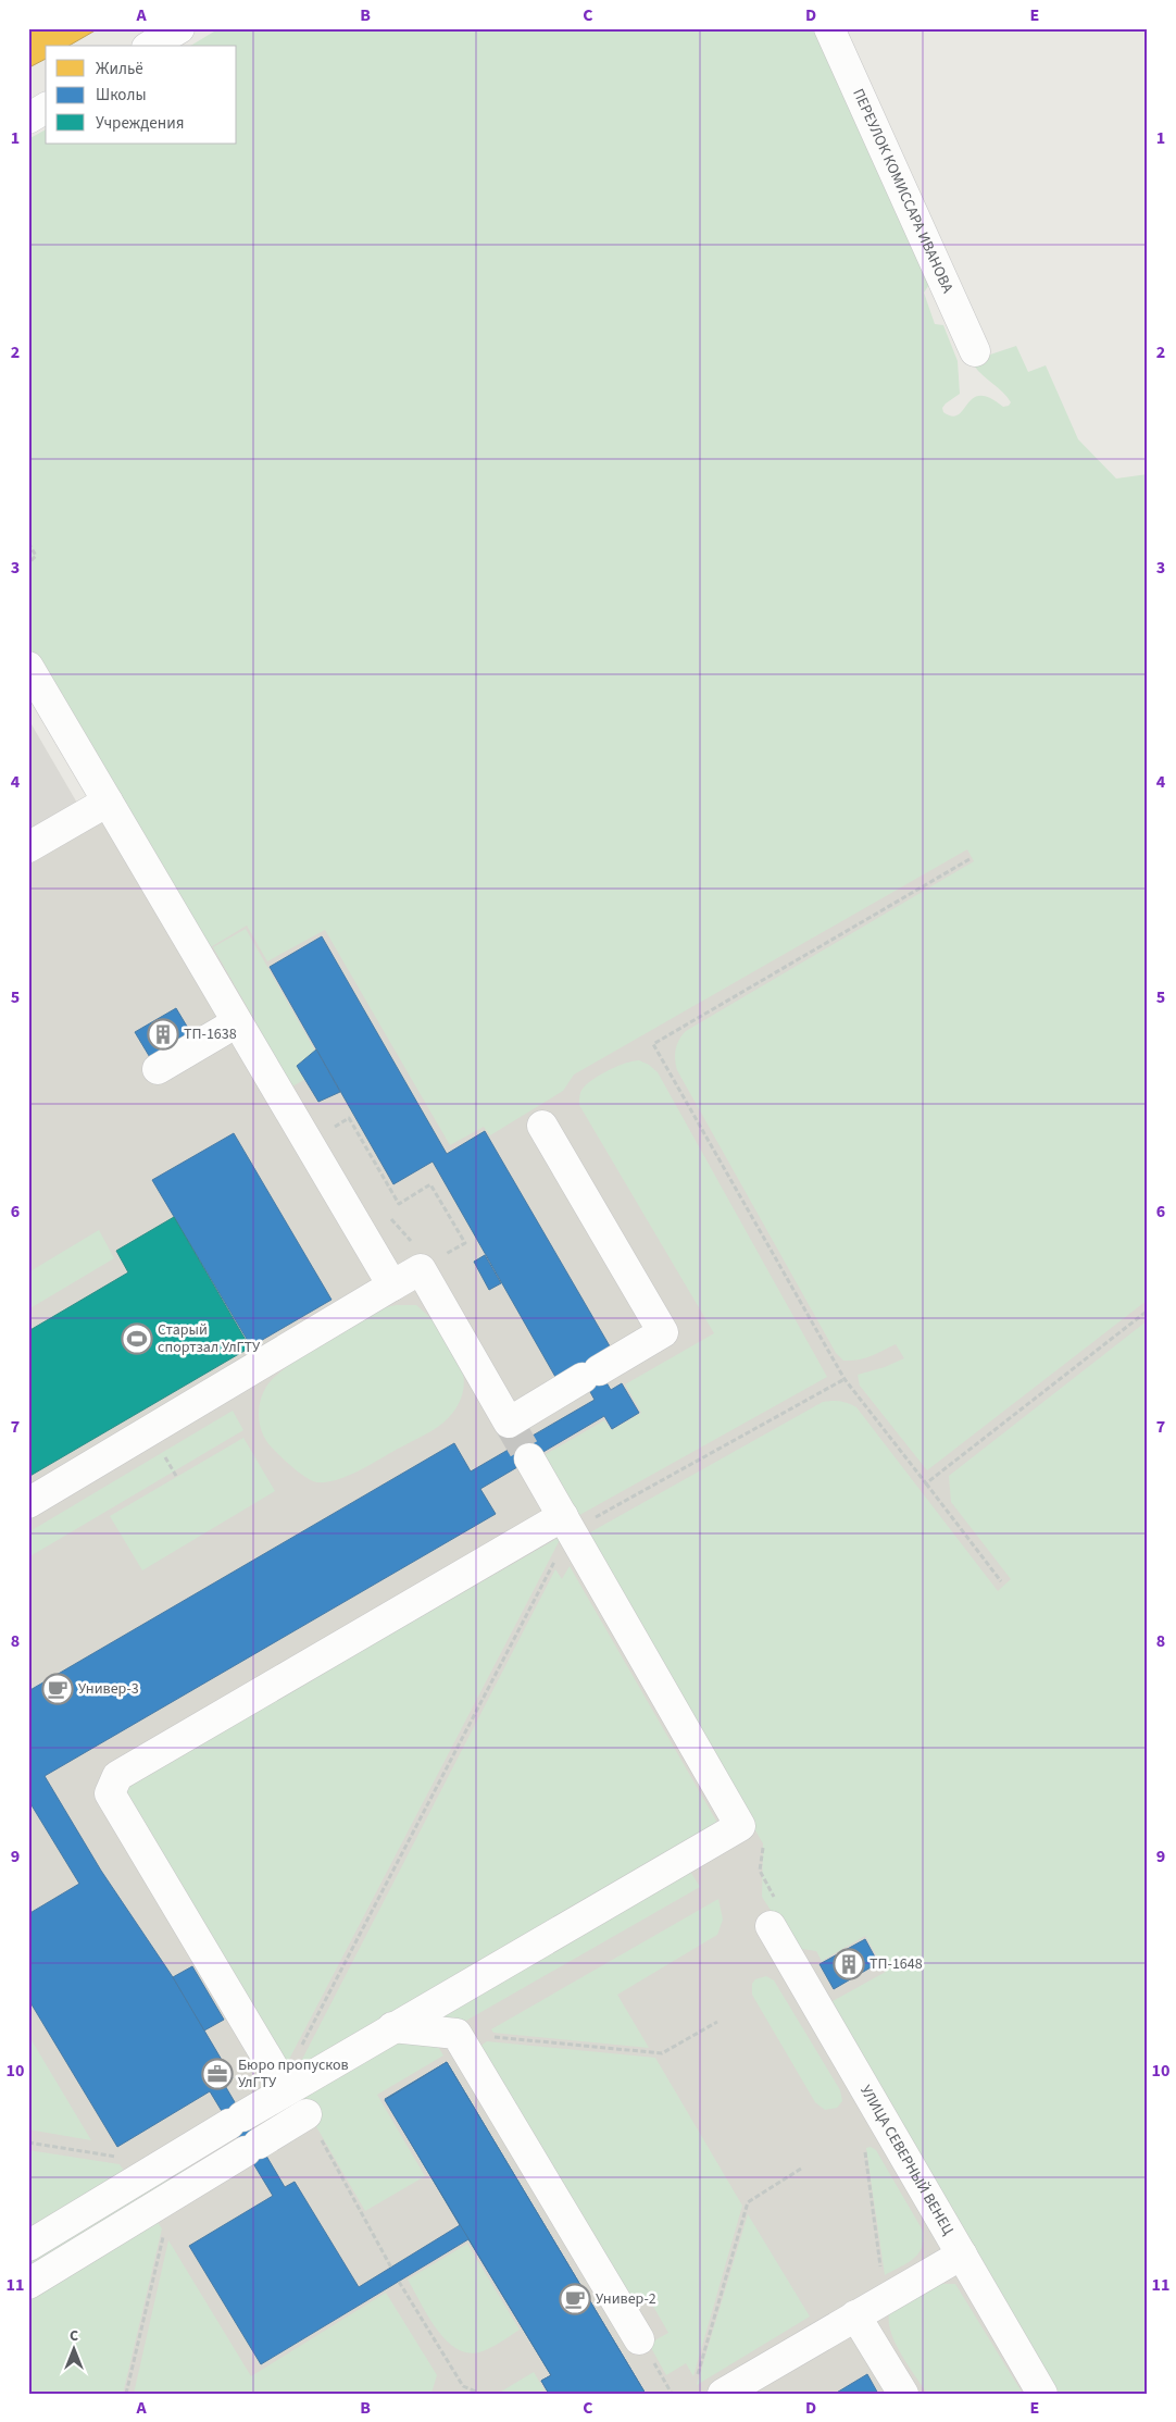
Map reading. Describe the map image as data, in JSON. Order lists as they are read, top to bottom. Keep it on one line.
{"streets":{"street":["ПЕРЕУЛОК КОМИССАРА ИВАНОВА","УЛИЦА СЕВЕРНЫЙ ВЕНЕЦ"]},"places":{"building":["ТП-1638","ТП-1648"],"sports":["Старый спортзал УлГТУ"],"cafe":["Универ-3","Универ-2"],"office":["Бюро пропусков УлГТУ"]},"legend":["Жильё","Школы","Учреждения"],"north":"top","grid":{"columns":["A","B","C","D","E"],"rows":["1","2","3","4","5","6","7","8","9","10","11"]}}
